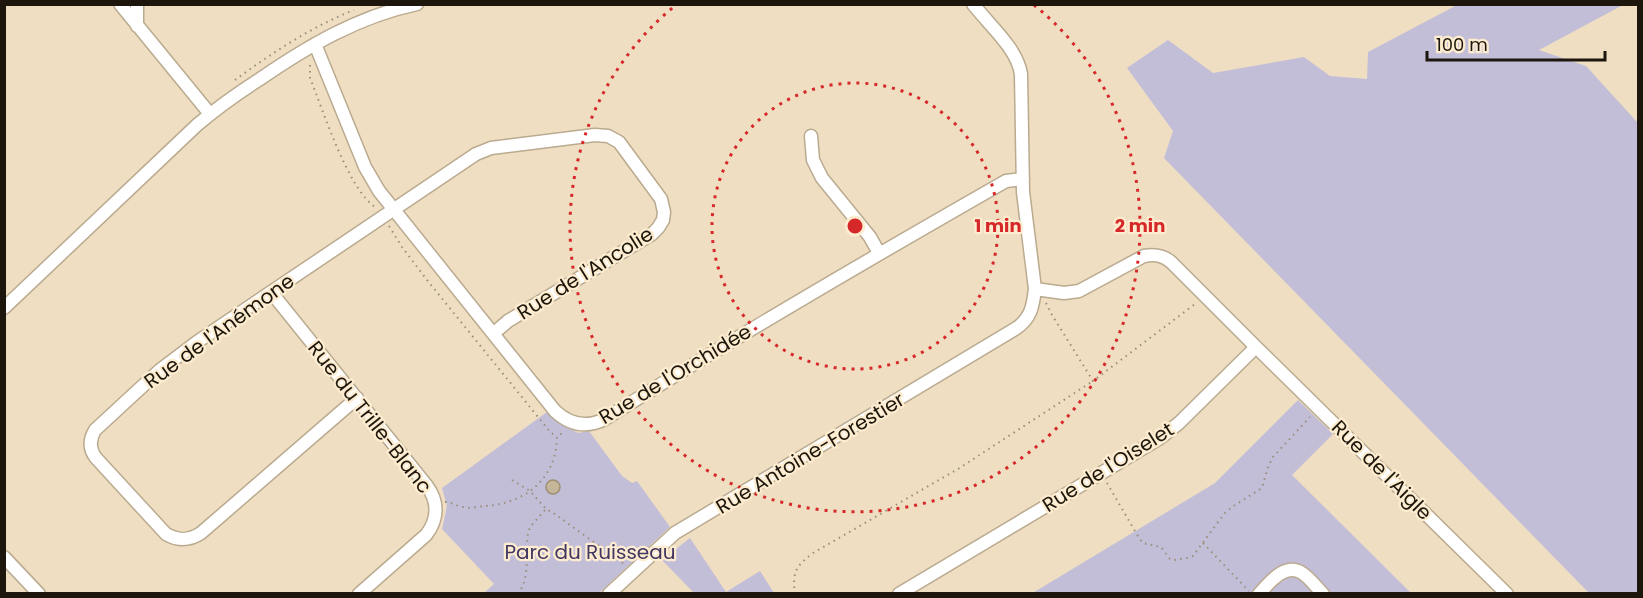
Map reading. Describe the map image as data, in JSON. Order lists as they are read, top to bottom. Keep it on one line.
{"streets":{"street":["Rue de l'Ancolie","Rue de l'Anémone","Rue de l'Orchidée","Rue du Trille-Blanc","Rue Antoine-Forestier","Rue de l'Oiselet","Rue de l'Aigle"]},"crossings":[["Rue de l'Ancolie","Rue de l'Anémone"],["Rue de l'Ancolie","Rue de l'Orchidée"],["Rue de l'Anémone","Rue de l'Orchidée"],["Rue de l'Anémone","Rue du Trille-Blanc"],["Rue de l'Oiselet","Rue de l'Aigle"]],"parks":["Parc du Ruisseau"],"scale_bar":"100 m","rings":["1 min","2 min"]}
